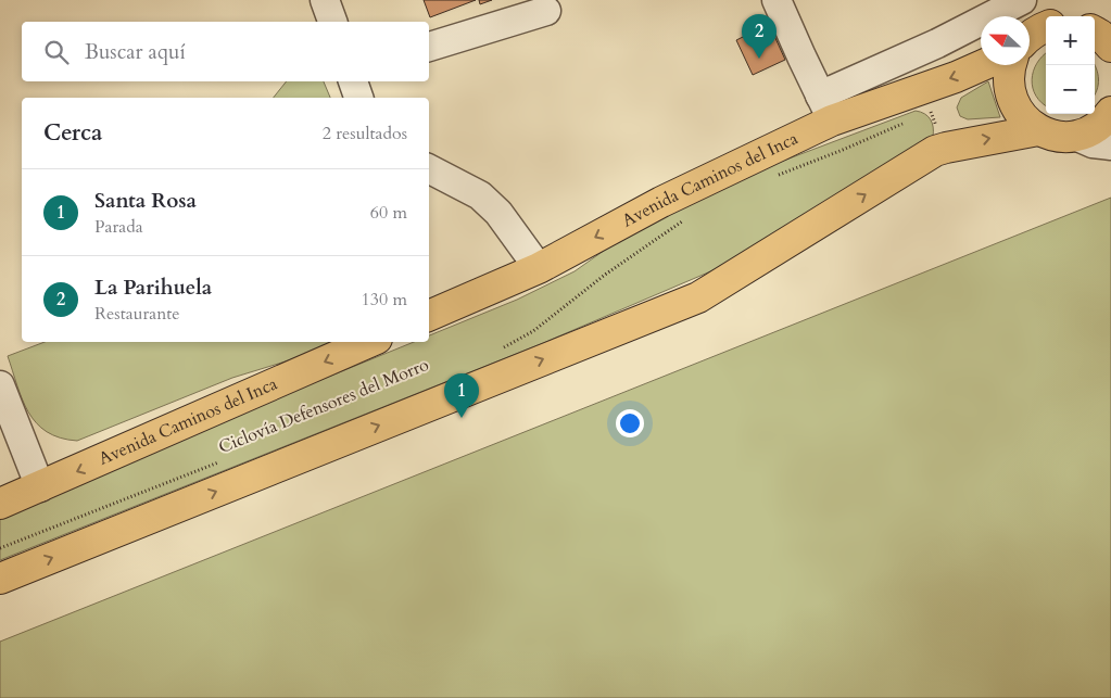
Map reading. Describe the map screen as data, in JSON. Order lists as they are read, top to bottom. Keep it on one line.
{"streets":{"main road":["Avenida Caminos del Inca"],"path":["Ciclovía Defensores del Morro"]},"north":"left","page":{"pins":["2","1"],"map_buttons":["+","−"],"search":"Buscar aquí","heading":["Cerca","2 resultados"],"list":[{"mark":"1","name":"Santa Rosa","note":"Parada","value":"60 m"},{"mark":"2","name":"La Parihuela","note":"Restaurante","value":"130 m"}]}}
